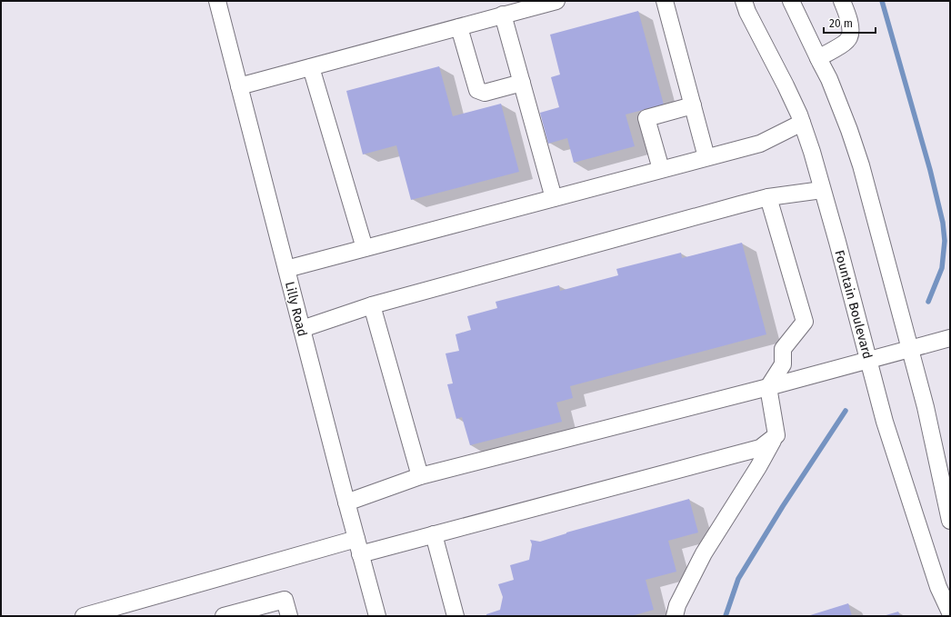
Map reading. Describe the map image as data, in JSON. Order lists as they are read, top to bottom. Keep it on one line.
{"streets":{"street":["Fountain Boulevard","Lilly Road"]},"scale_bar":"20 m"}
